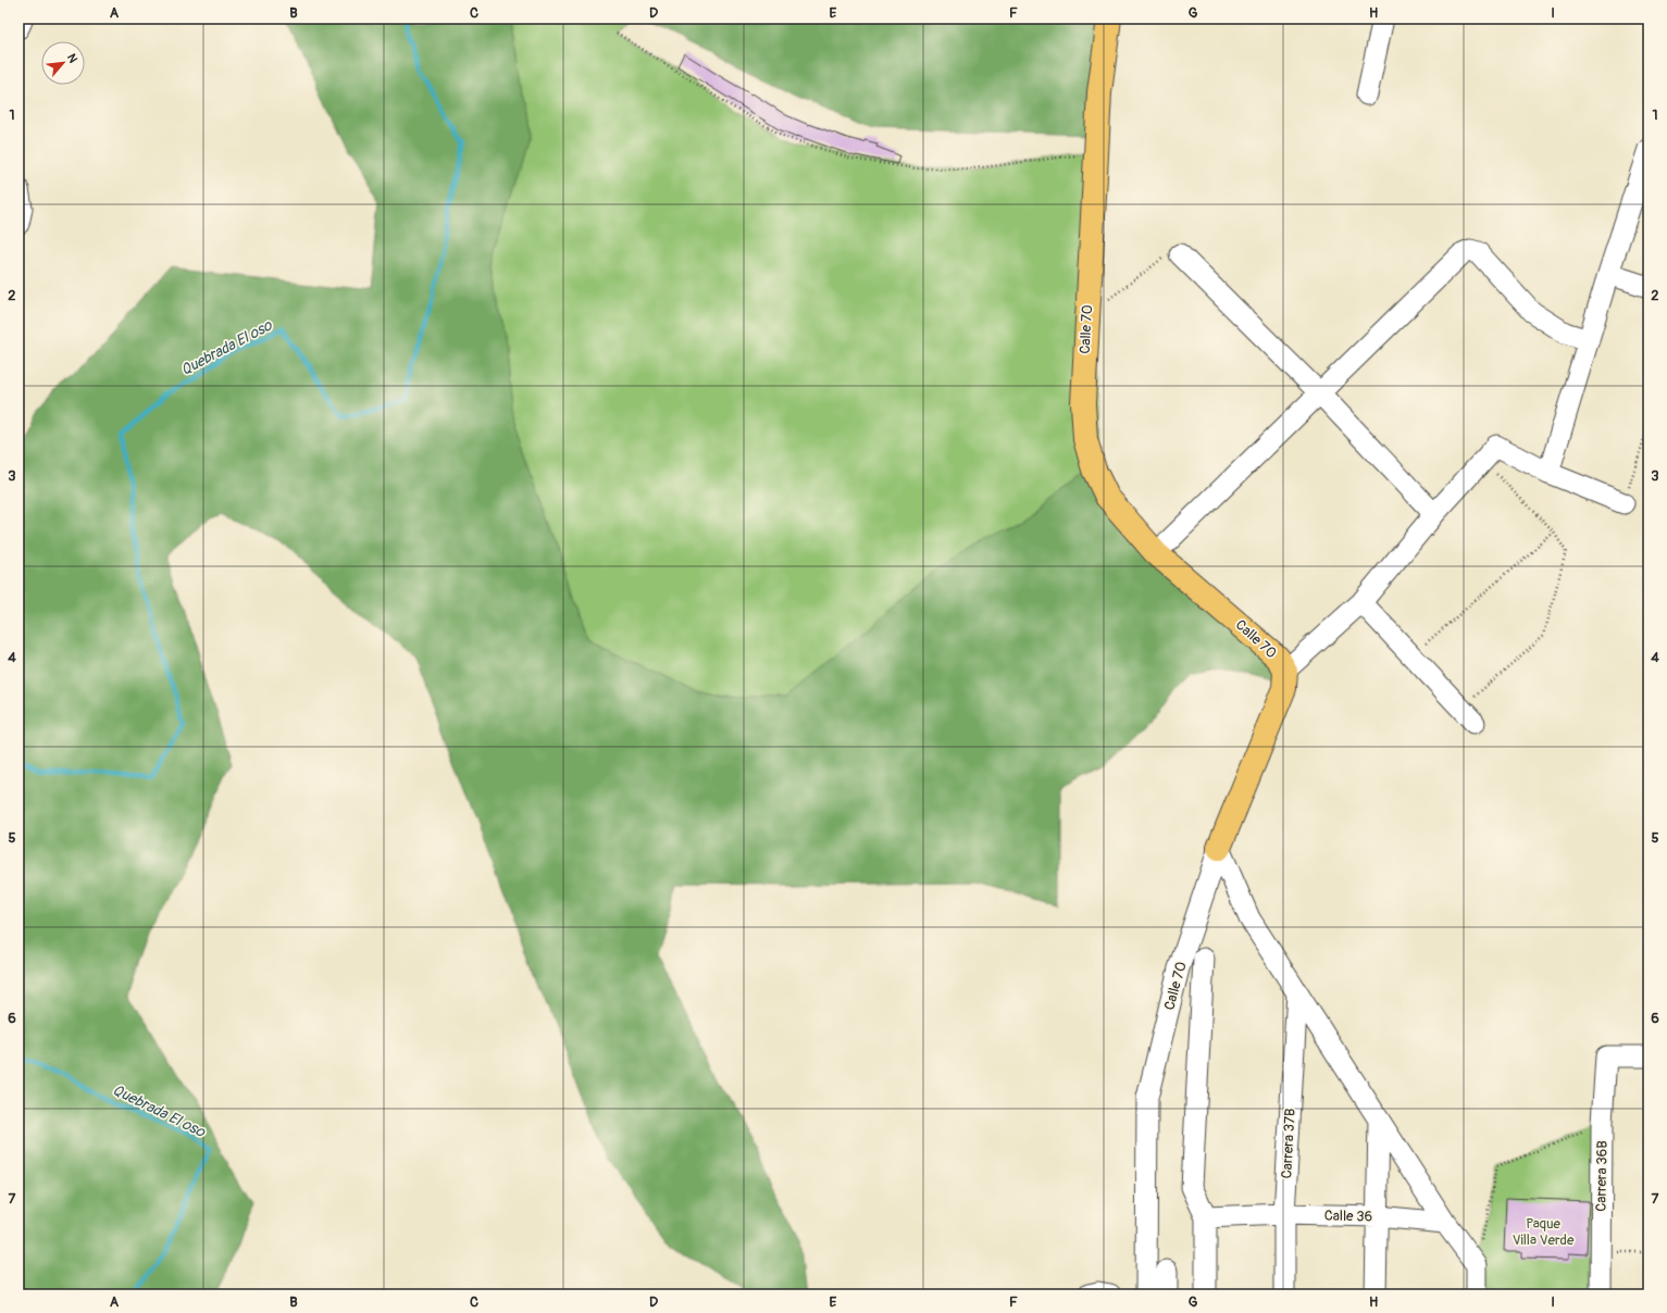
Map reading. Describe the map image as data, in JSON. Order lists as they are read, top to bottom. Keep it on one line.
{"streets":{"main road":["Calle 70"],"street":["Carrera 37B","Carrera 36B","Calle 36"]},"crossings":[["Carrera 37B","Calle 36"]],"water":["Quebrada El oso"],"parks":["Paque Villa Verde"],"north":"top right","grid":{"columns":["A","B","C","D","E","F","G","H","I"],"rows":["1","2","3","4","5","6","7"]}}
